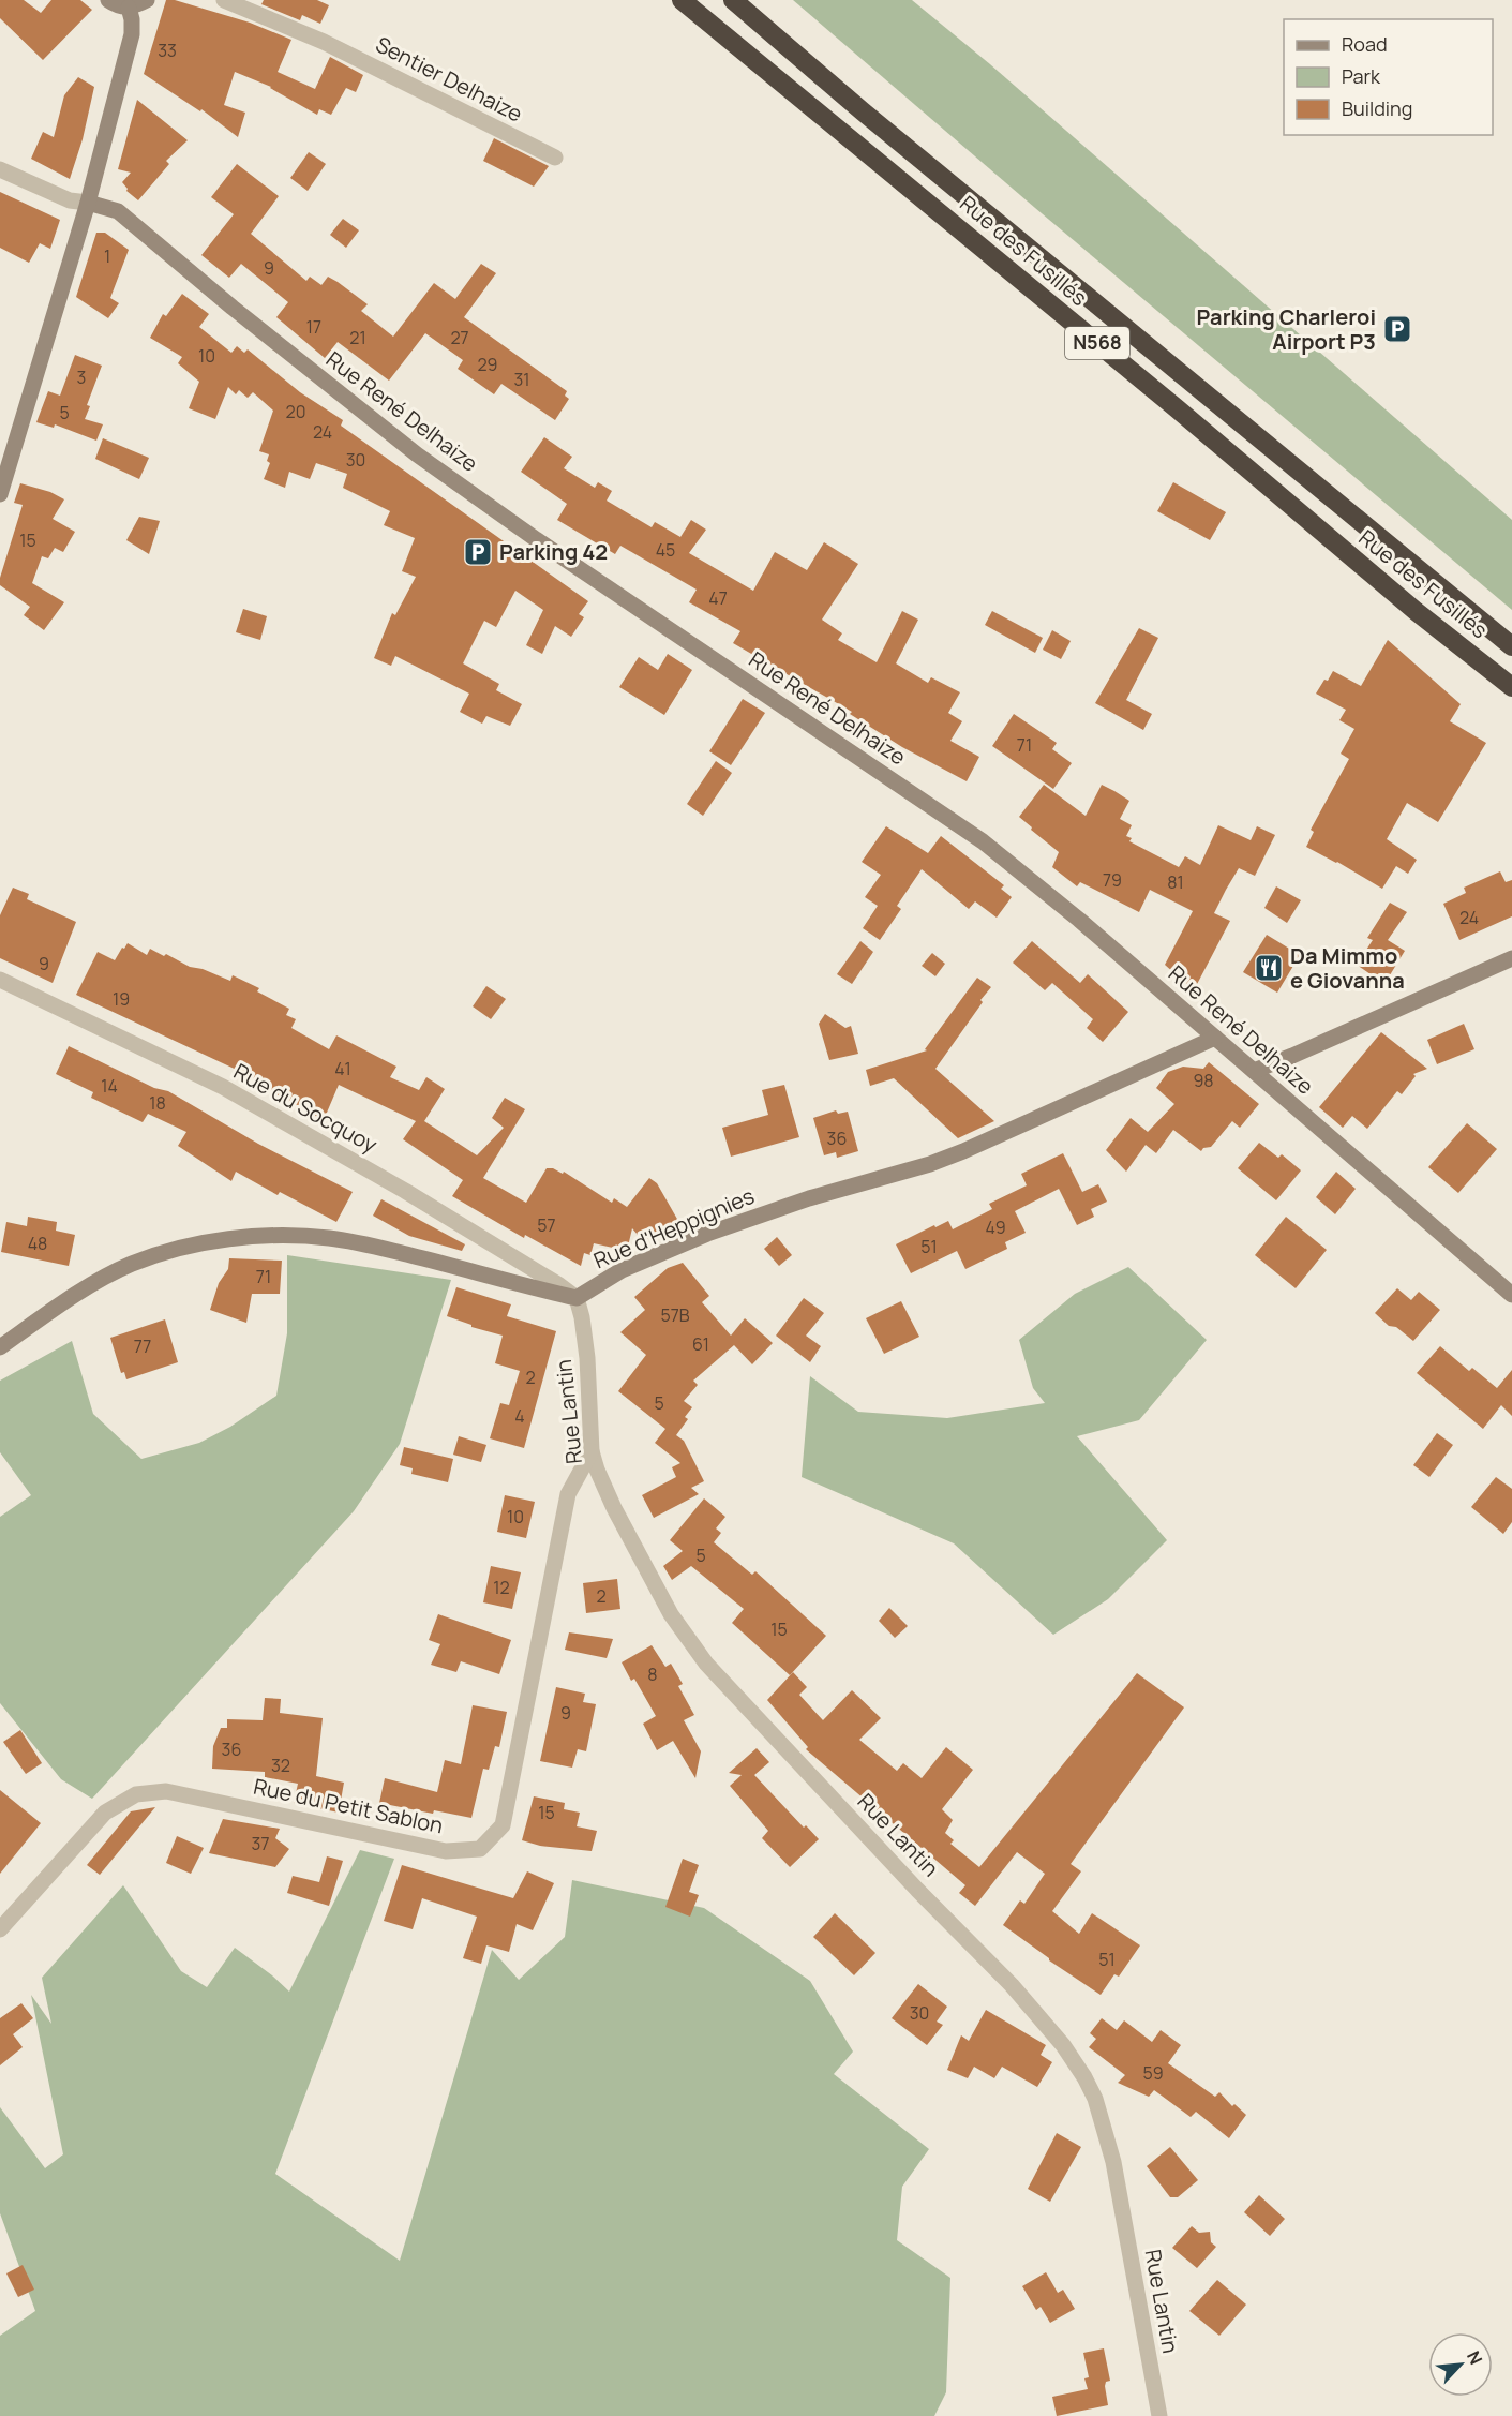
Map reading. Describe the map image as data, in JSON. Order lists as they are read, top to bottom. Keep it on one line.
{"streets":{"highway":["Rue des Fusillés","N568"],"street":["Sentier Delhaize","Rue René Delhaize","Rue du Socquoy","Rue d'Heppignies","Rue Lantin","Rue du Petit Sablon"]},"crossings":[["Rue René Delhaize","Rue d'Heppignies"],["Rue du Socquoy","Rue d'Heppignies"],["Rue du Socquoy","Rue Lantin"],["Rue d'Heppignies","Rue Lantin"],["Rue Lantin","Rue du Petit Sablon"]],"places":{"parking":["Parking Charleroi Airport P3","Parking 42"],"restaurant":["Da Mimmo e Giovanna"]},"house_numbers":["33","1","9","17","21","27","10","29","3","31","20","5","24","30","15","45","47","71","79","81","24","9","19","41","98","14","18","36","57","49","48","51","71","57B","61","77","2","5","4","10","5","12","2","15","8","9","36","32","15","37","51","30","59"],"legend":["Road","Park","Building"],"north":"top right"}
